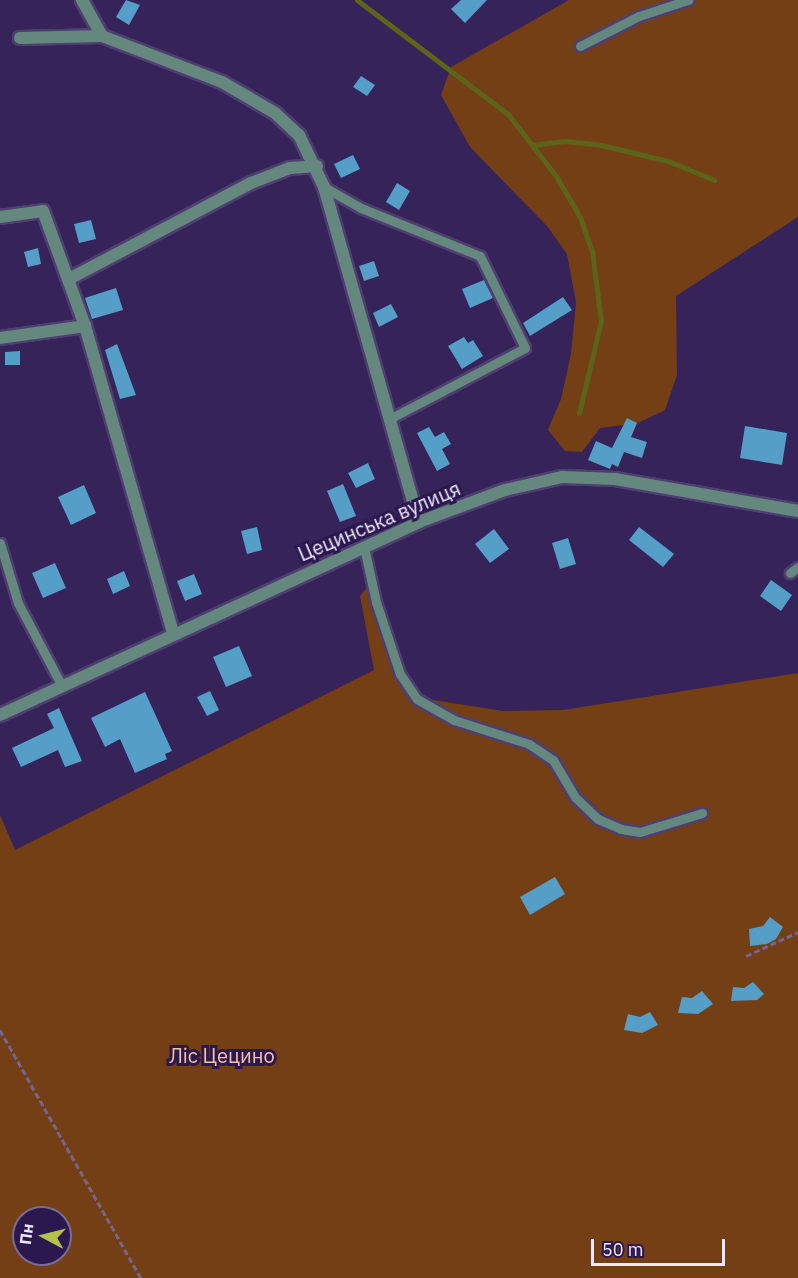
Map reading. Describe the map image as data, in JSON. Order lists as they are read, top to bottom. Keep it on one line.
{"streets":{"street":["Цецинська вулиця"]},"parks":["Ліс Цецино"],"scale_bar":"50 m","north":"left"}
